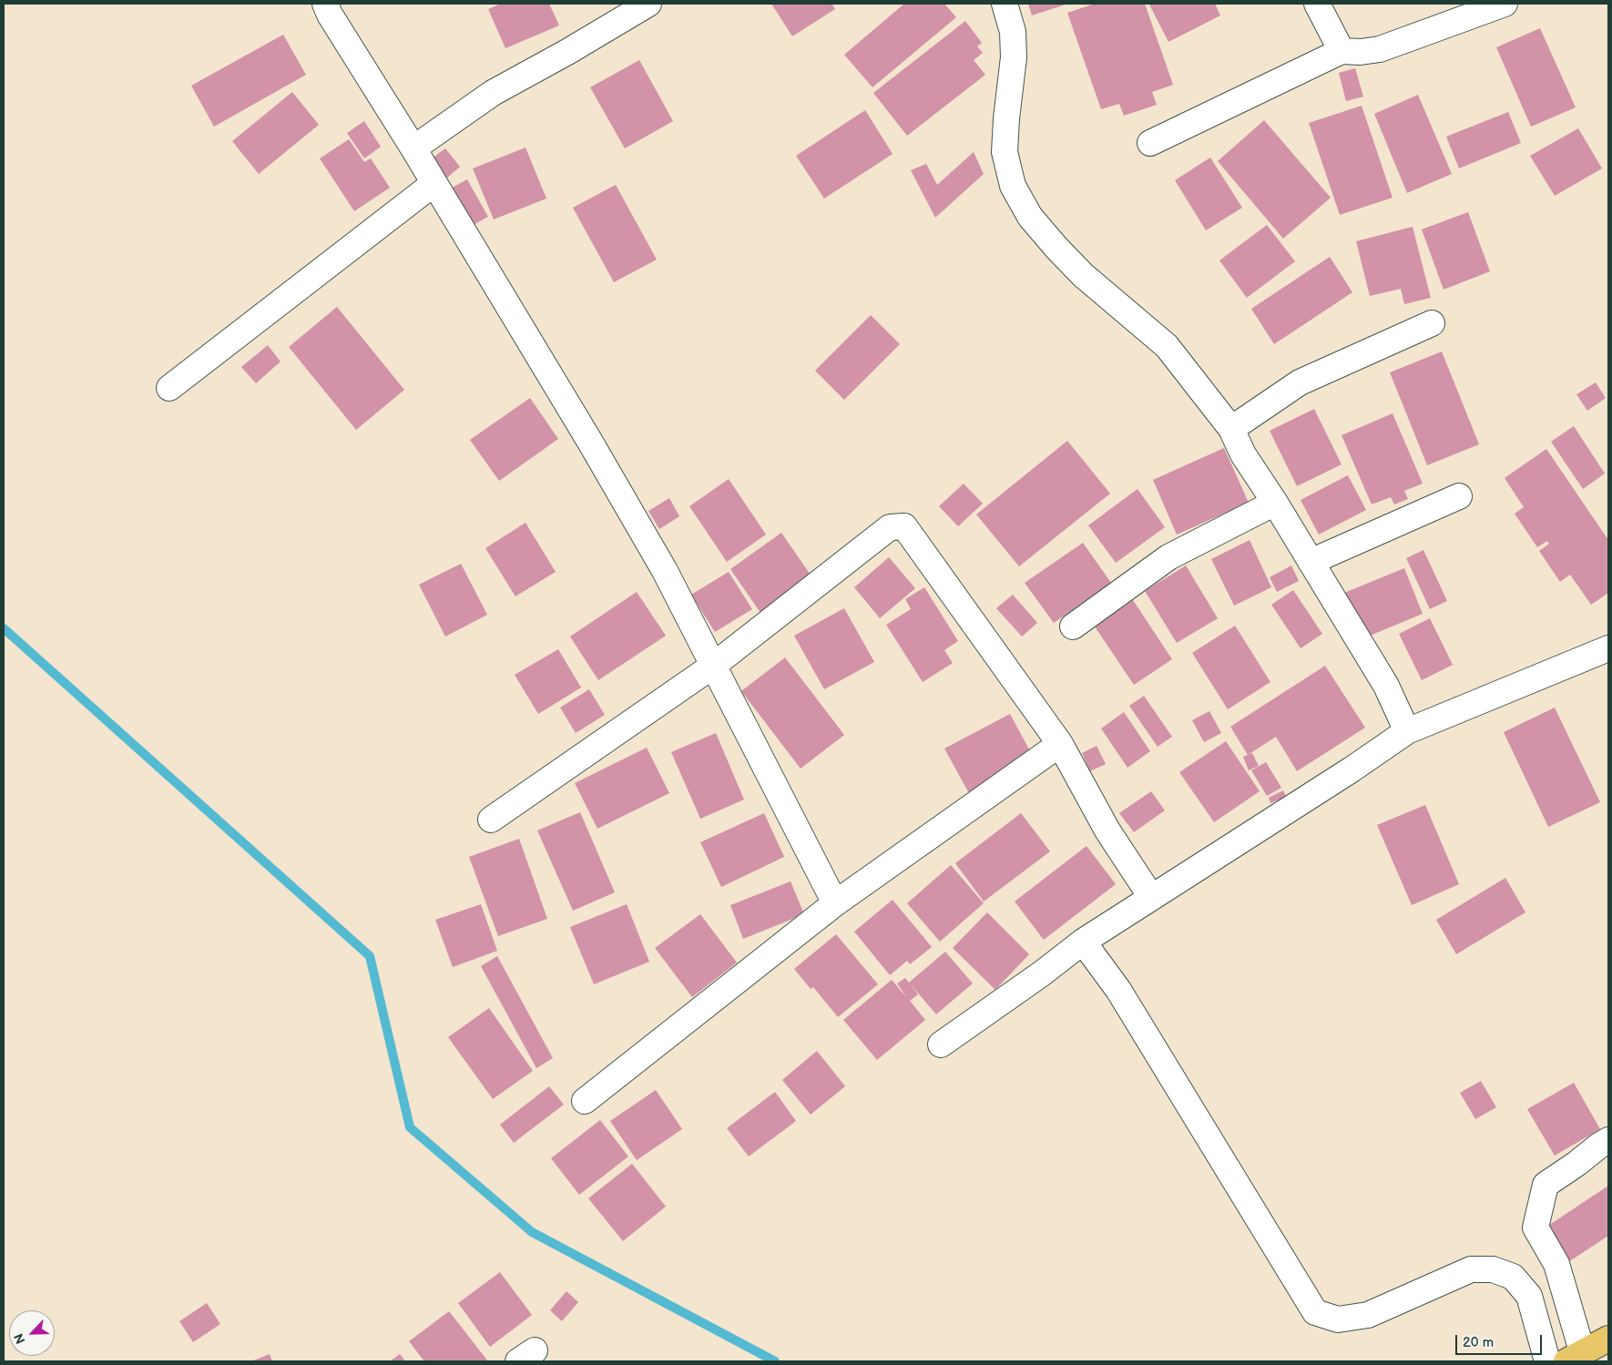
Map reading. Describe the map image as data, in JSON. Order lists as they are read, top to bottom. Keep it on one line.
{"scale_bar":"20 m","north":"bottom left"}
